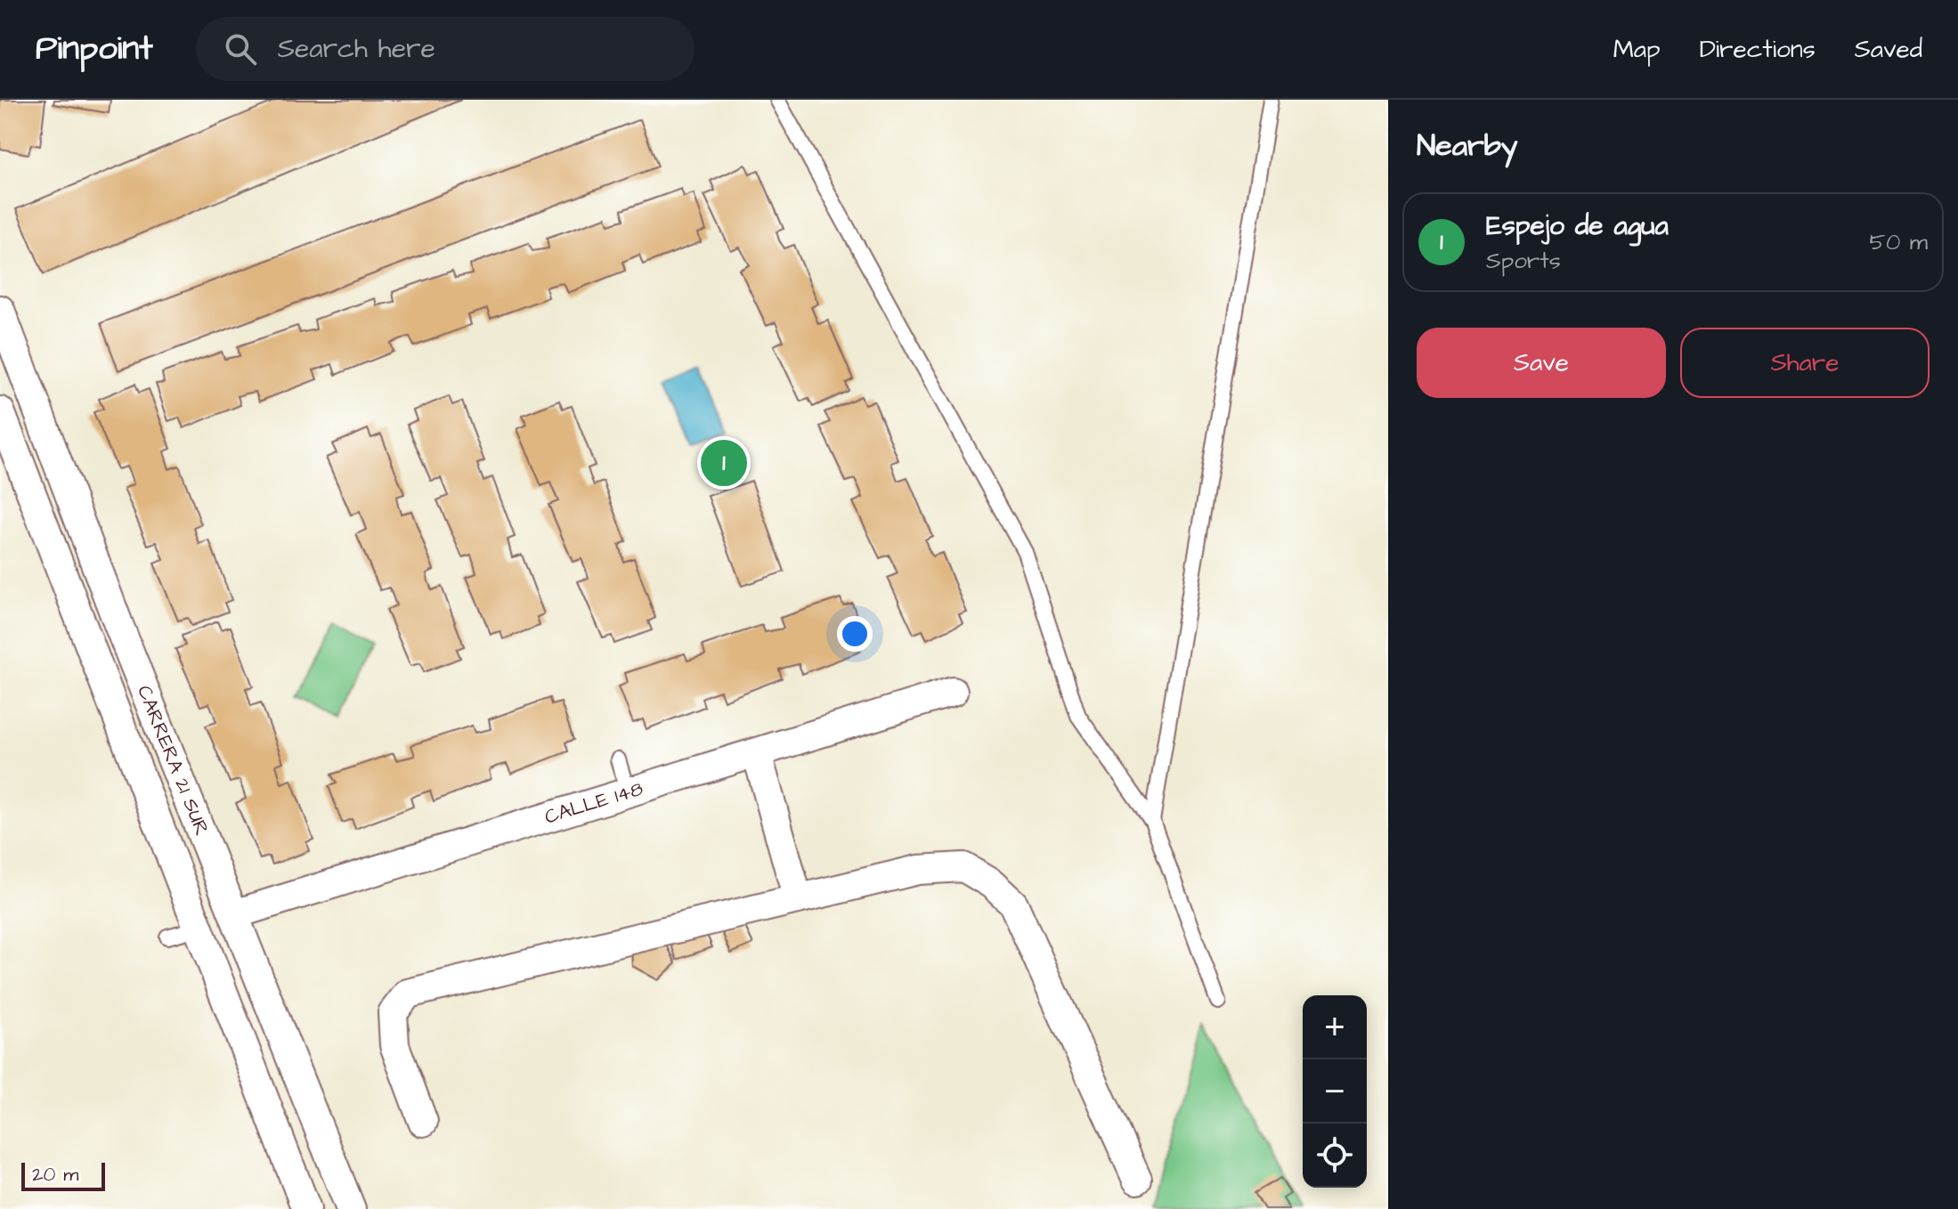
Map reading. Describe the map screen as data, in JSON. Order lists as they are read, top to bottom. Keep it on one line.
{"streets":{"street":["CARRERA 21 SUR","CALLE 148"]},"crossings":[["CARRERA 21 SUR","CALLE 148"]],"scale_bar":"20 m","page":{"header":"Pinpoint","search":"Search here","nav":["Map","Directions","Saved"],"heading":"Nearby","list":[{"mark":"1","name":"Espejo de agua","note":"Sports","value":"50 m"}],"buttons":["Save","Share"],"pins":"1","map_buttons":["+","−"],"scale":"20 m"}}
